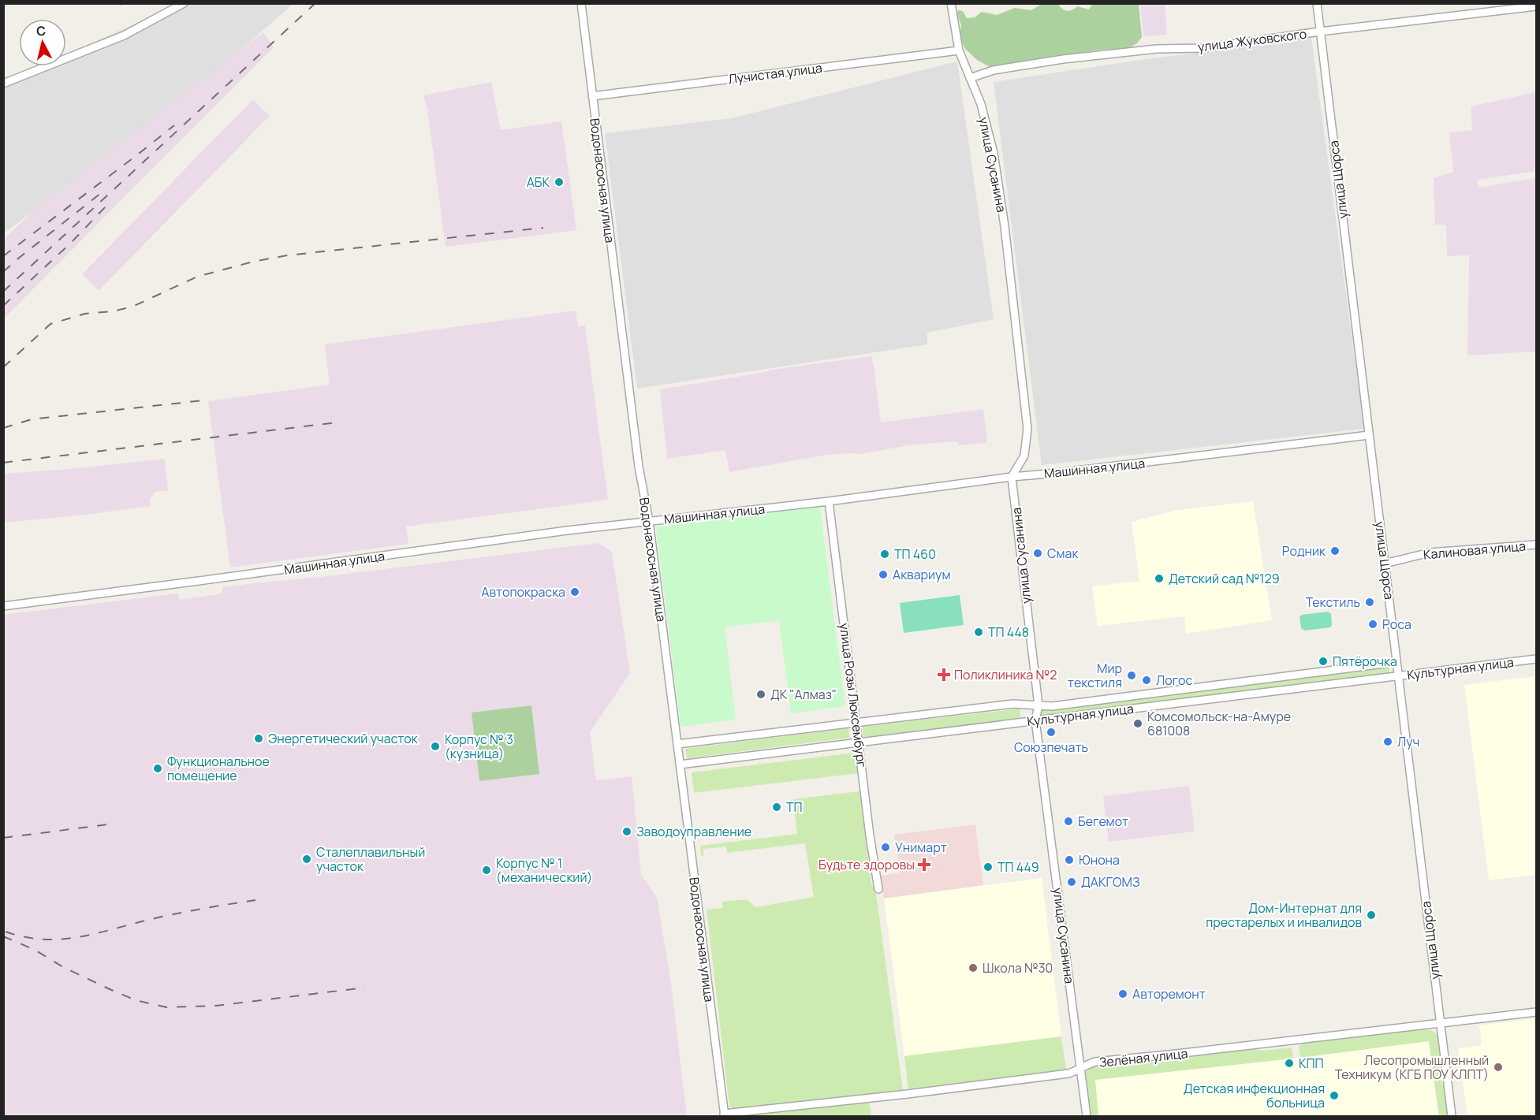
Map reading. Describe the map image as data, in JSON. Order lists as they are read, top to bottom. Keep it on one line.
{"streets":{"street":["улица Жуковского","Лучистая улица","улица Сусанина","улица Щорса","Водонасосная улица","Машинная улица","Калиновая улица","Культурная улица","улица Розы Люксембург","Зелёная улица"]},"crossings":[["улица Жуковского","улица Сусанина"],["улица Жуковского","улица Щорса"],["Лучистая улица","улица Сусанина"],["Лучистая улица","Водонасосная улица"],["улица Сусанина","Машинная улица"],["улица Сусанина","Культурная улица"],["улица Сусанина","Зелёная улица"],["улица Щорса","Машинная улица"],["улица Щорса","Калиновая улица"],["улица Щорса","Культурная улица"],["улица Щорса","Зелёная улица"],["Водонасосная улица","Машинная улица"],["Водонасосная улица","Культурная улица"],["Водонасосная улица","Зелёная улица"],["Машинная улица","улица Розы Люксембург"],["Культурная улица","улица Розы Люксембург"]],"places":{"other":["АБК","Родник","Смак","ТП 460","Аквариум","Детский сад №129","Автопокраска","Текстиль","Роса","ТП 448","Пятёрочка","Мир текстиля","Логос","ДК \"Алмаз\"","Комсомольск-на-Амуре 681008","Союзпечать","Энергетический участок","Луч","Корпус № 3 (кузница)","Функциональное помещение","ТП","Бегемот","Заводоуправление","Унимарт","Сталеплавильный участок","Юнона","ТП 449","Корпус № 1 (механический)","ДАКГОМЗ","Дом-Интернат для престарелых и инвалидов","Школа №30","Авторемонт","КПП","Лесопромышленный Техникум (КГБ ПОУ КЛПТ)","Детская инфекционная больница"],"health":["Поликлиника №2","Будьте здоровы"]},"north":"top"}
